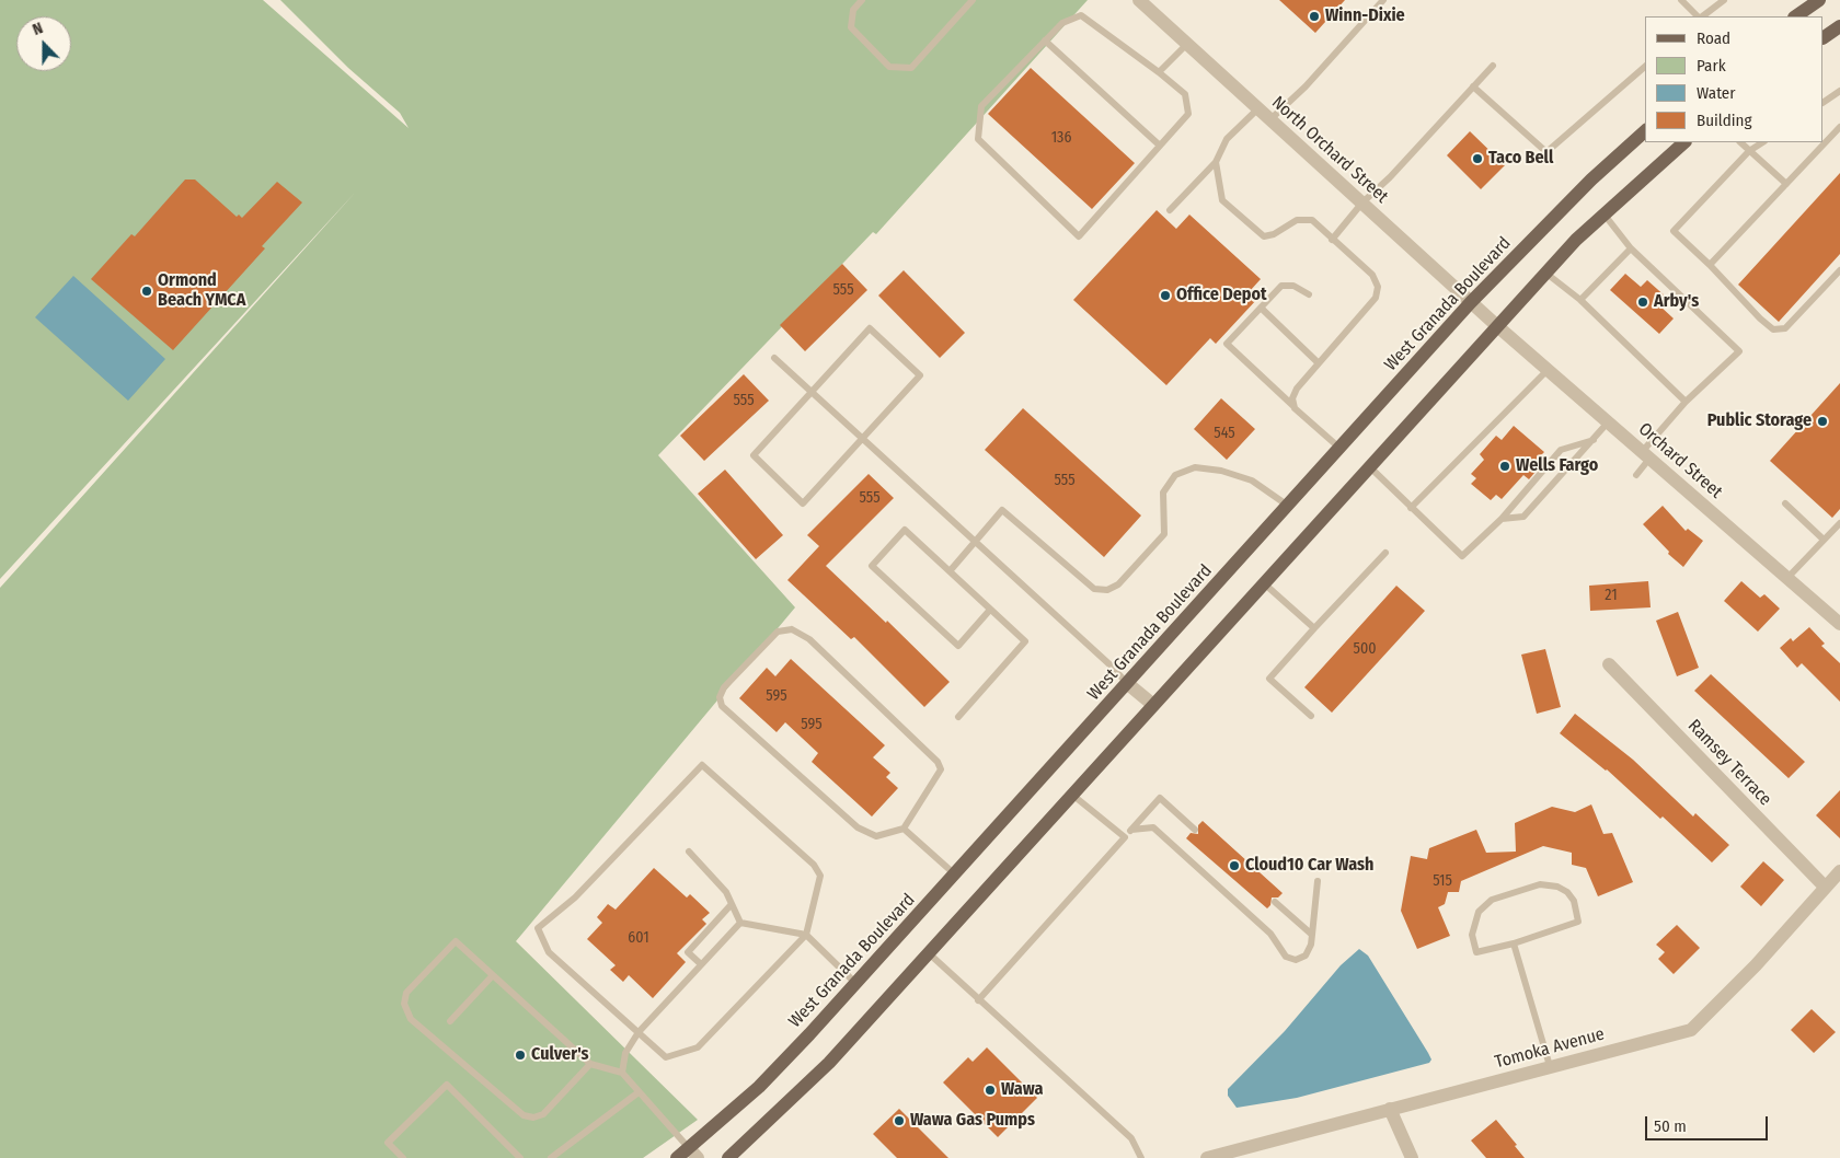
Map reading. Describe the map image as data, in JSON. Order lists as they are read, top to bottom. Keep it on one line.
{"streets":{"main road":["West Granada Boulevard"],"street":["North Orchard Street","Orchard Street","Ramsey Terrace","Tomoka Avenue"]},"crossings":[["North Orchard Street","West Granada Boulevard"],["North Orchard Street","Orchard Street"],["Ramsey Terrace","Tomoka Avenue"]],"places":["Winn-Dixie","Taco Bell","Ormond Beach YMCA","Office Depot","Arby's","Public Storage","Wells Fargo","Cloud10 Car Wash","Culver's","Wawa","Wawa Gas Pumps"],"house_numbers":["136","555","555","545","555","555","21","500","595","595","515","601"],"legend":["Road","Park","Water","Building"],"scale_bar":"50 m","north":"top"}
